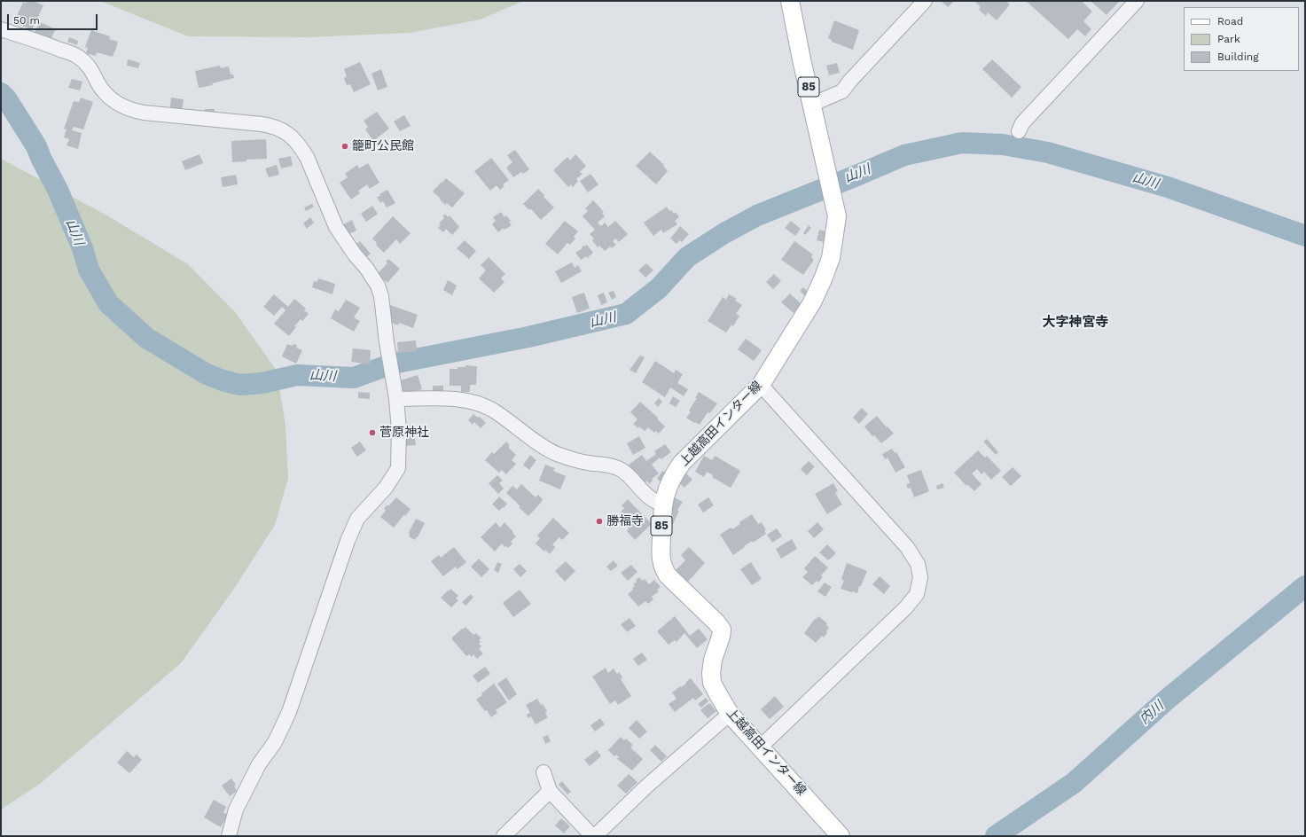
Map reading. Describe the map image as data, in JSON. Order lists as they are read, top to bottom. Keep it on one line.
{"streets":{"main road":["85","上越高田インター線"]},"districts":["大字神宮寺"],"water":["山川","内川"],"places":["籠町公民館","菅原神社","勝福寺"],"legend":["Road","Park","Building"],"scale_bar":"50 m"}
